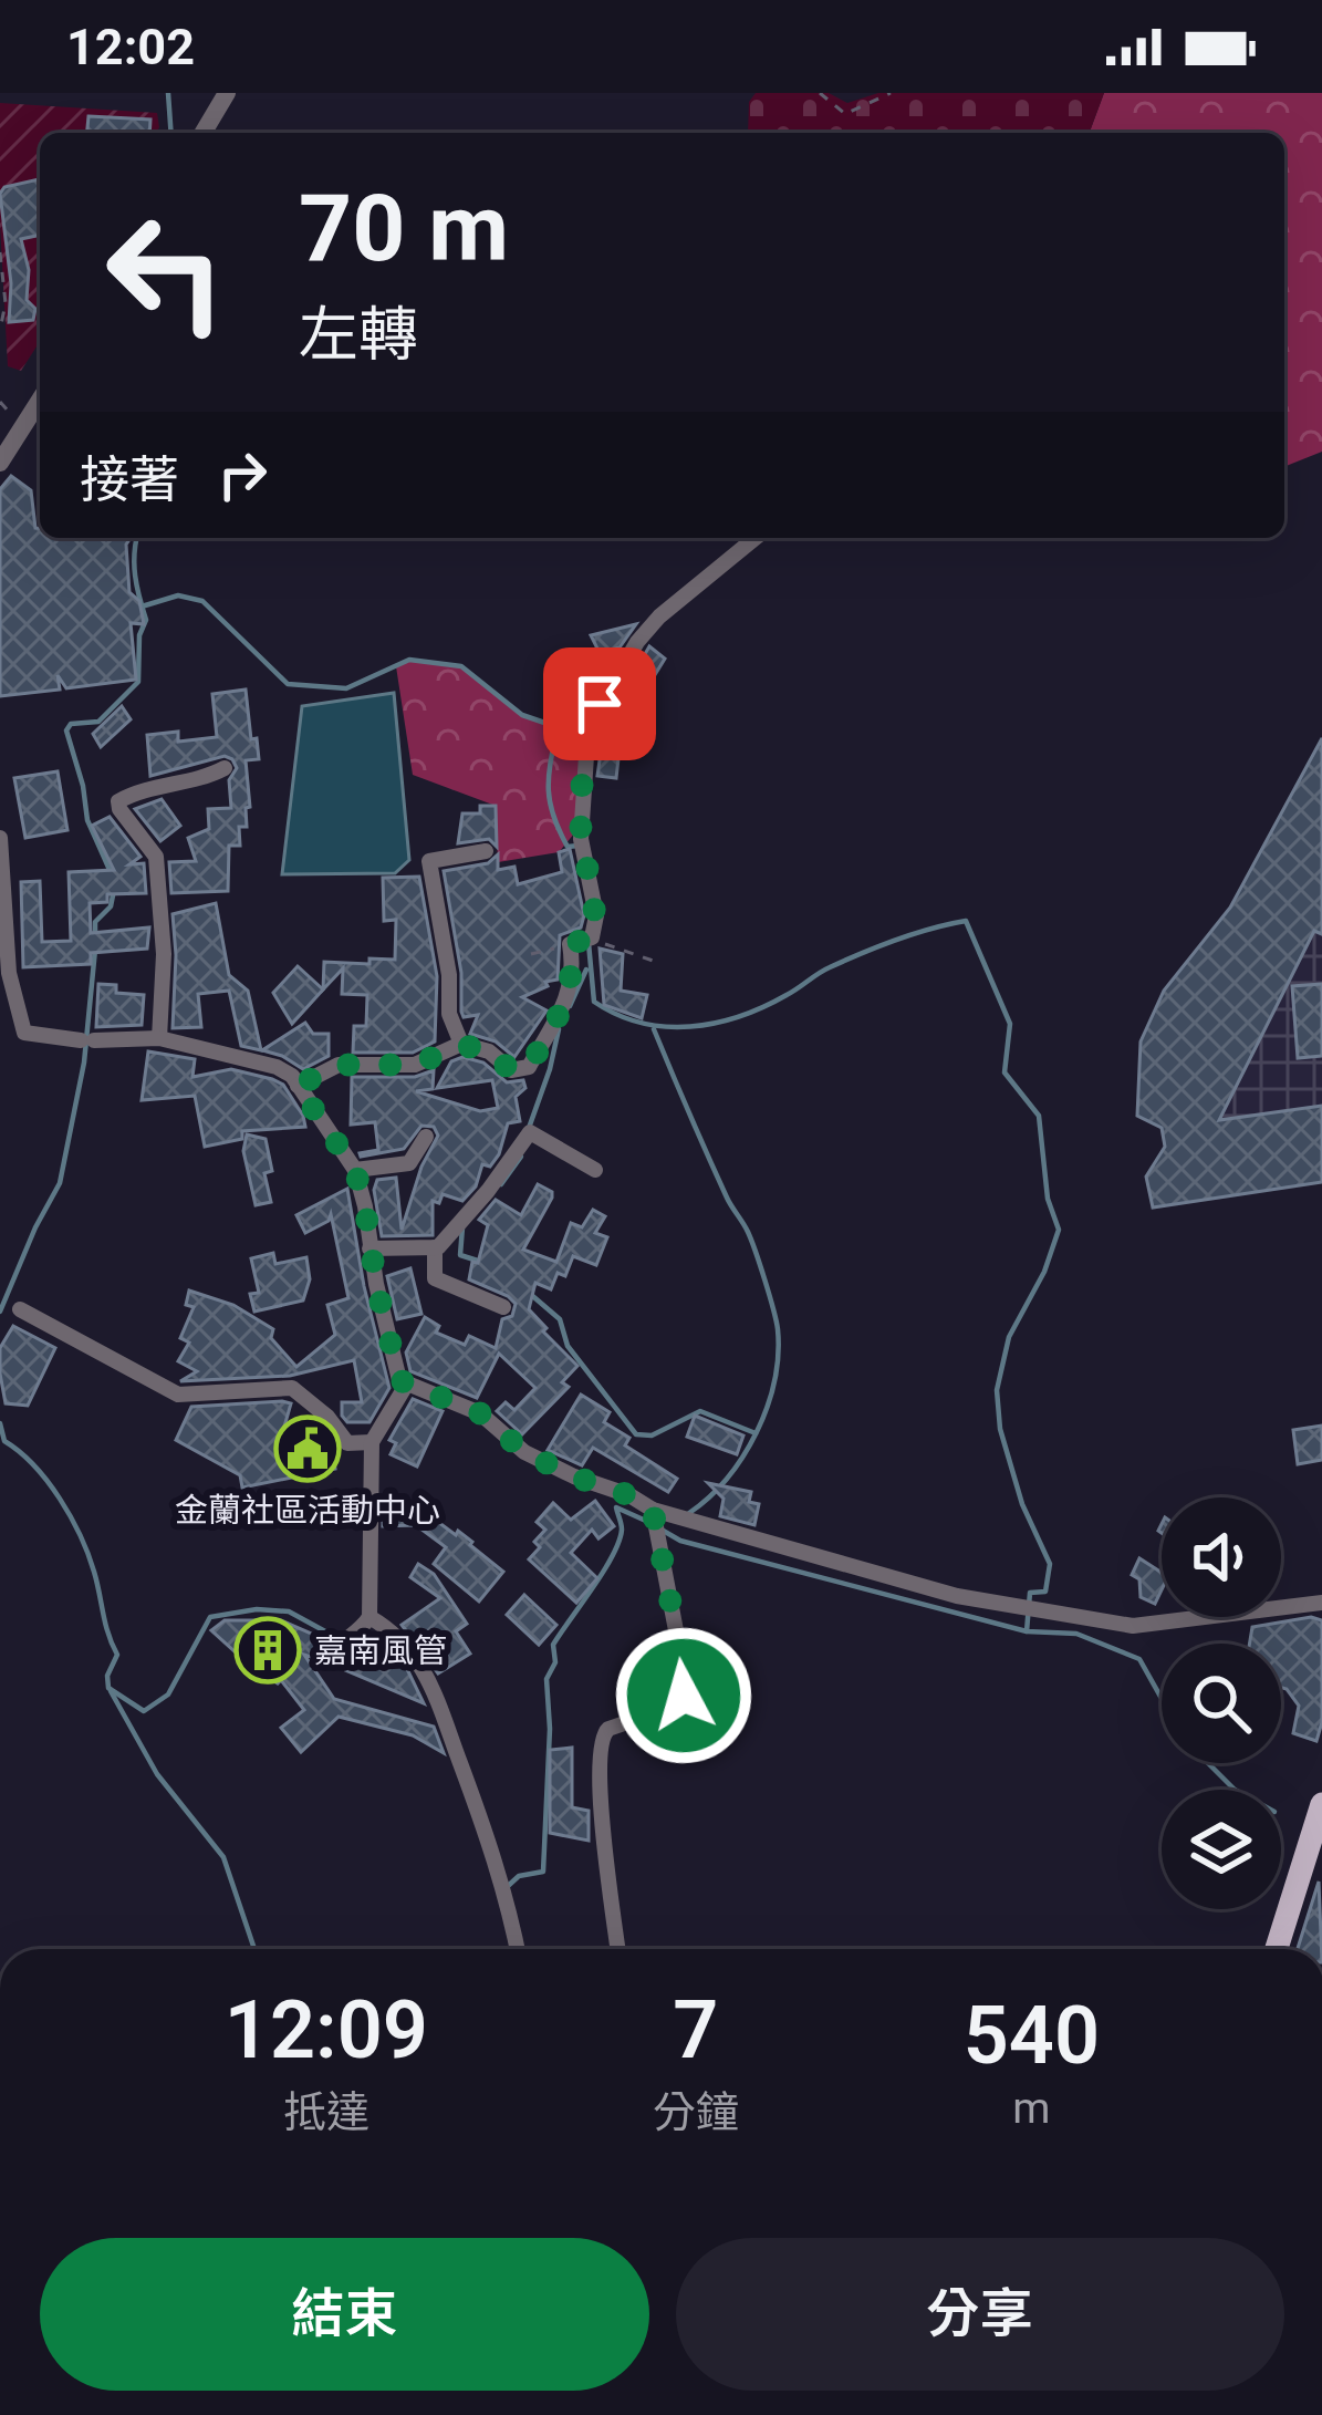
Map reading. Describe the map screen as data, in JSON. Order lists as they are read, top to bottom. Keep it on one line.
{"places":{"public building":["金蘭社區活動中心"],"building":["嘉南風管"]},"page":{"status":"12:02","turn":["70 m","左轉"],"then":"接著","eta":["12:09","抵達","7","分鐘","540","m"],"buttons":["結束","分享"]}}
